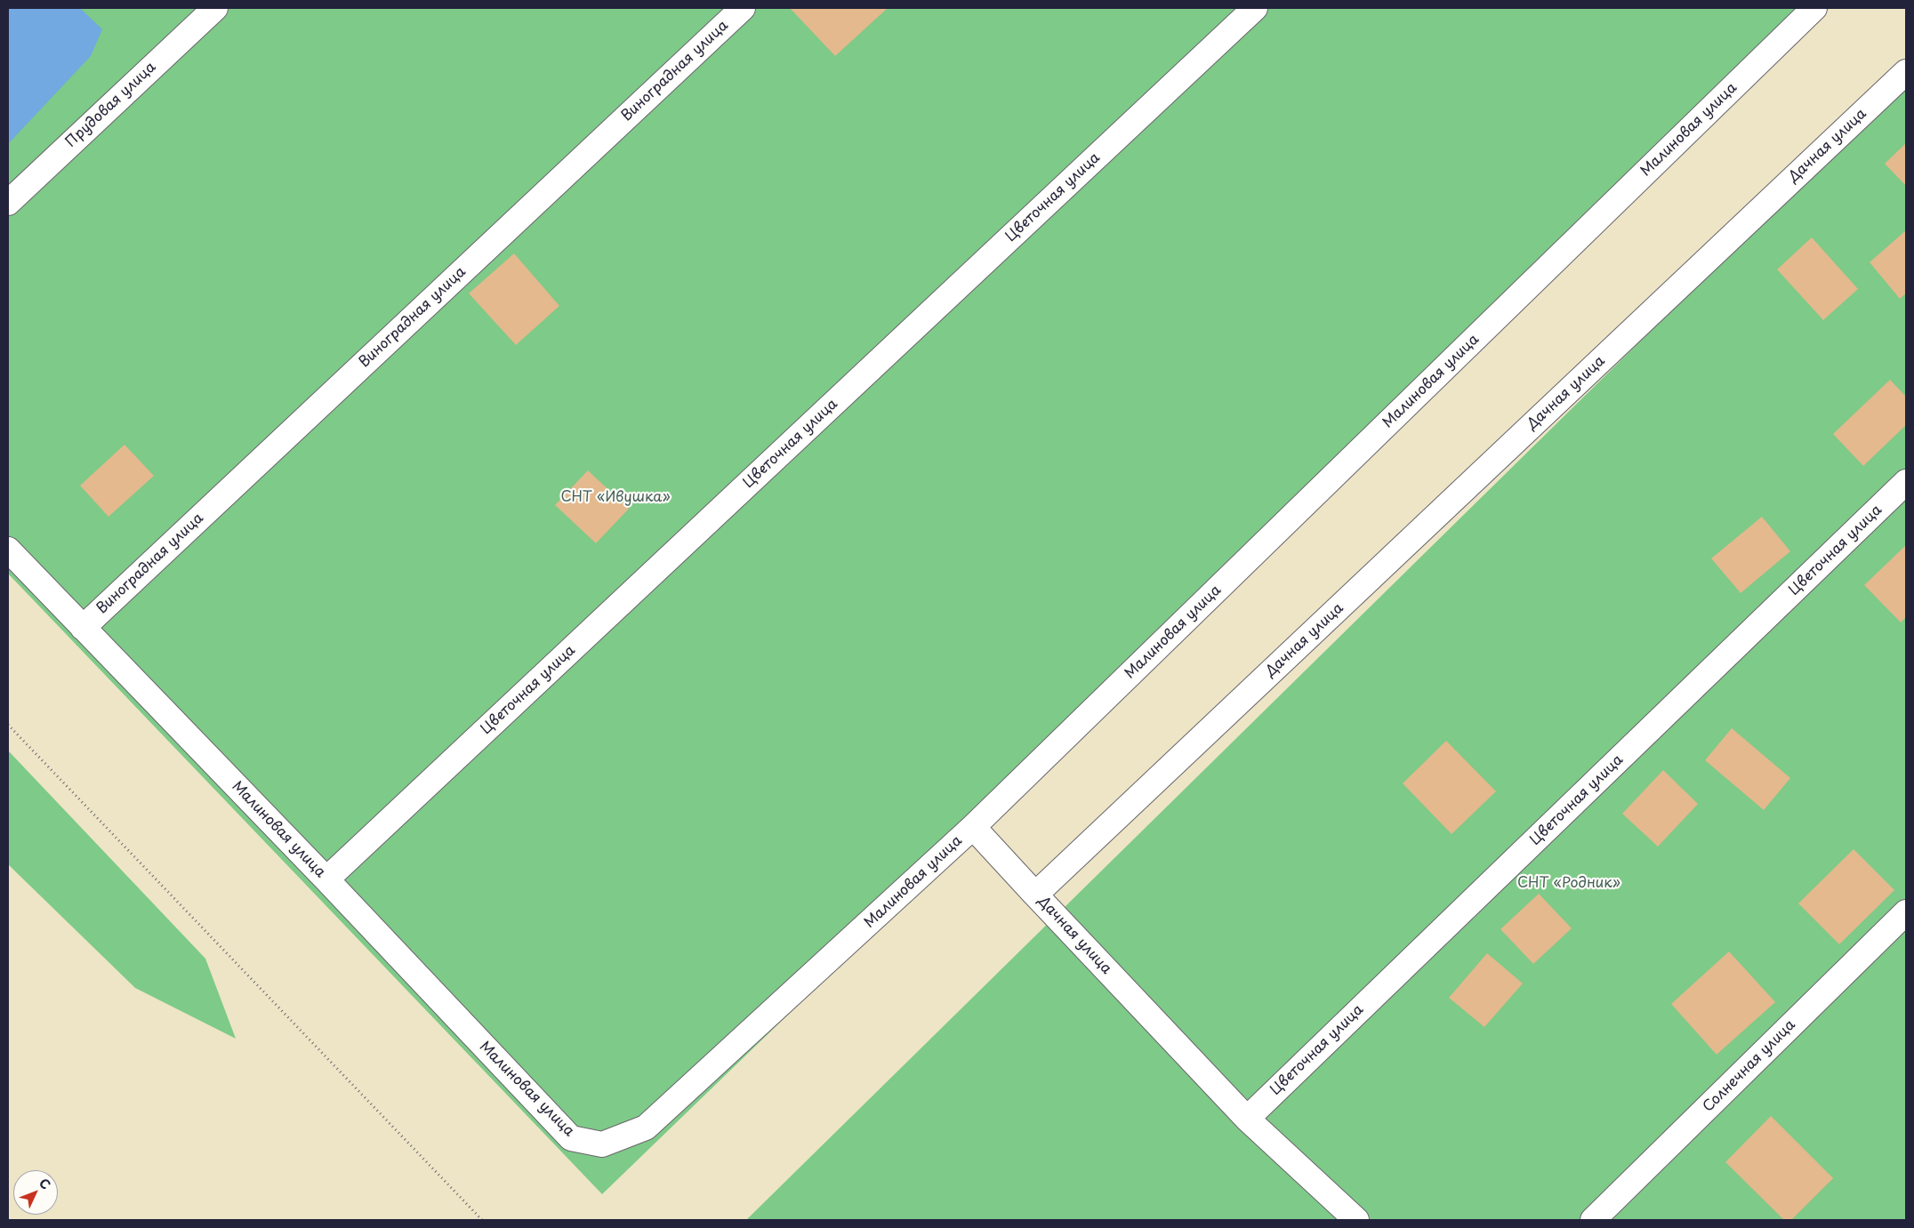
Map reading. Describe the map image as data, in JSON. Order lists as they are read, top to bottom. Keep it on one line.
{"streets":{"street":["Виноградная улица","Прудовая улица","Малиновая улица","Дачная улица","Цветочная улица","Солнечная улица"]},"crossings":[["Виноградная улица","Малиновая улица"],["Малиновая улица","Цветочная улица"],["Дачная улица","Цветочная улица"]],"parks":["СНТ «Ивушка»","СНТ «Родник»"],"north":"top right"}
